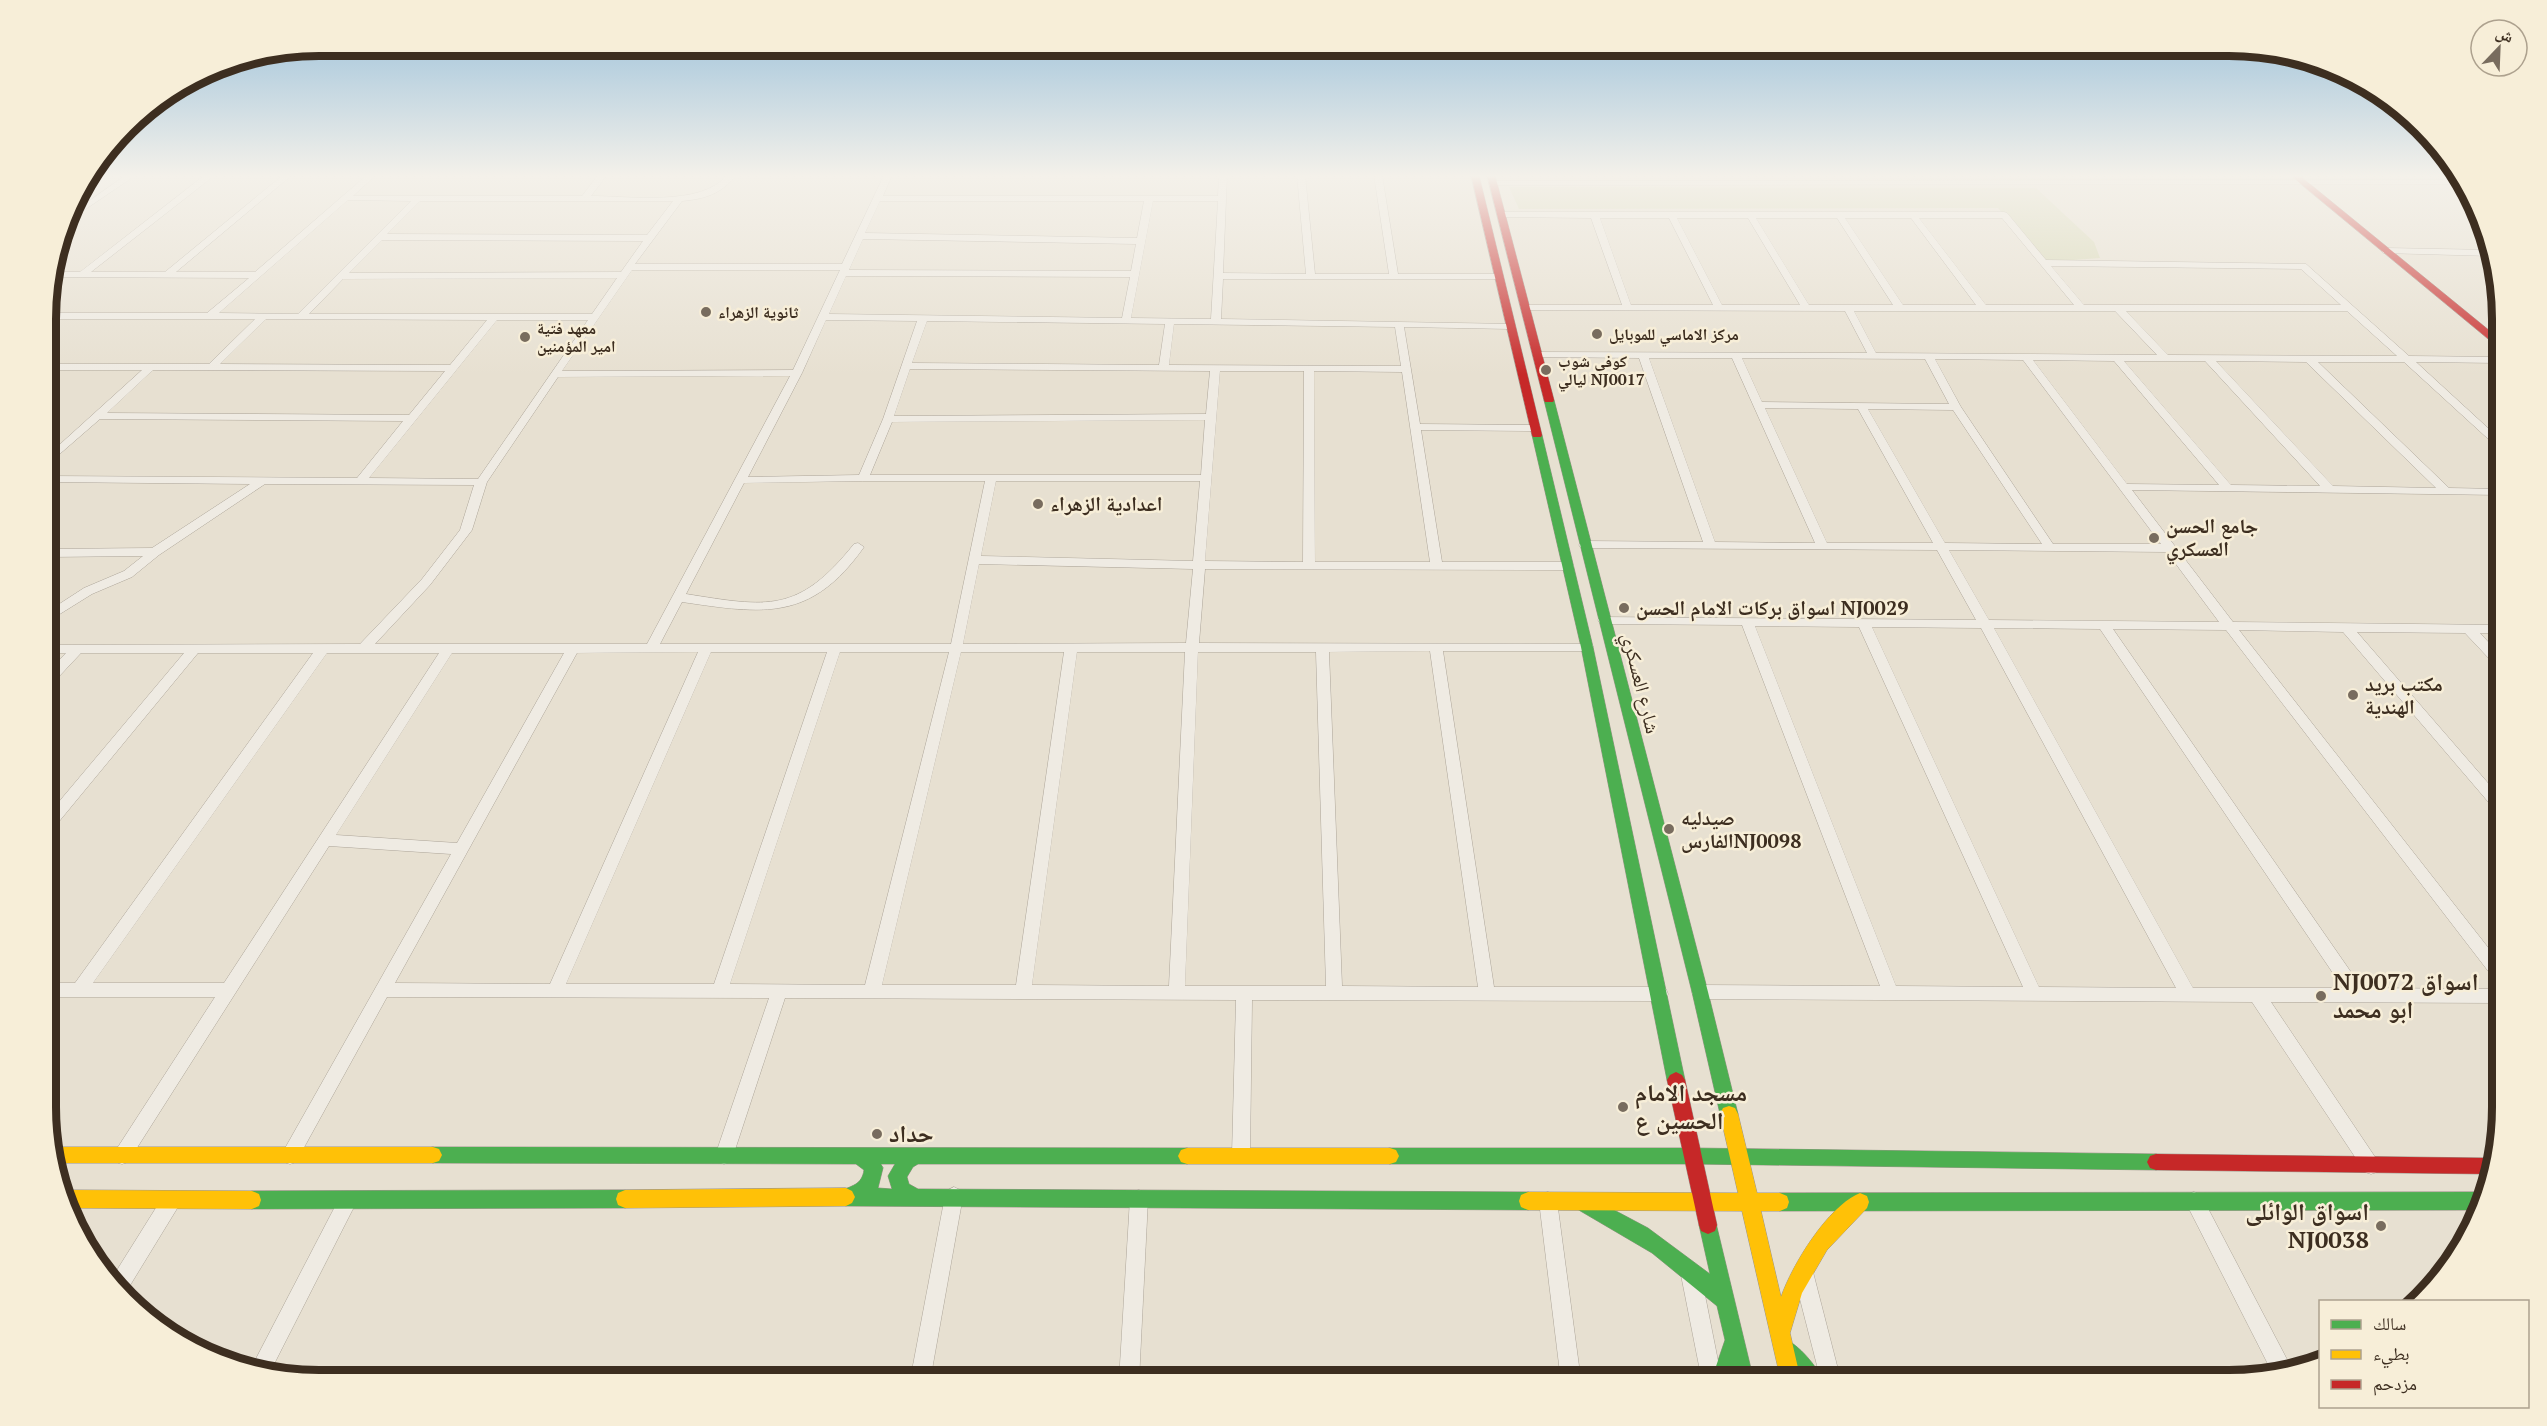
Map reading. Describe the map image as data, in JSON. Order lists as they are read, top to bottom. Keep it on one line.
{"streets":{"main road":["شارع العسكري"]},"places":["ثانوية الزهراء","مركز الاماسي للموبايل","معهد فتية امير المؤمنين","كوفي شوب ليالي NJ0017","اعدادية الزهراء","جامع الحسن العسكري","اسواق بركات الامام الحسن NJ0029","مكتب بريد الهندية","صيدليه الفارسNJ0098","NJ0072 اسواق ابو محمد","مسجد الامام الحسين ع","حداد","اسواق الوائلی NJ0038"],"legend":["سالك","بطيء","مزدحم"],"north":"top right"}
